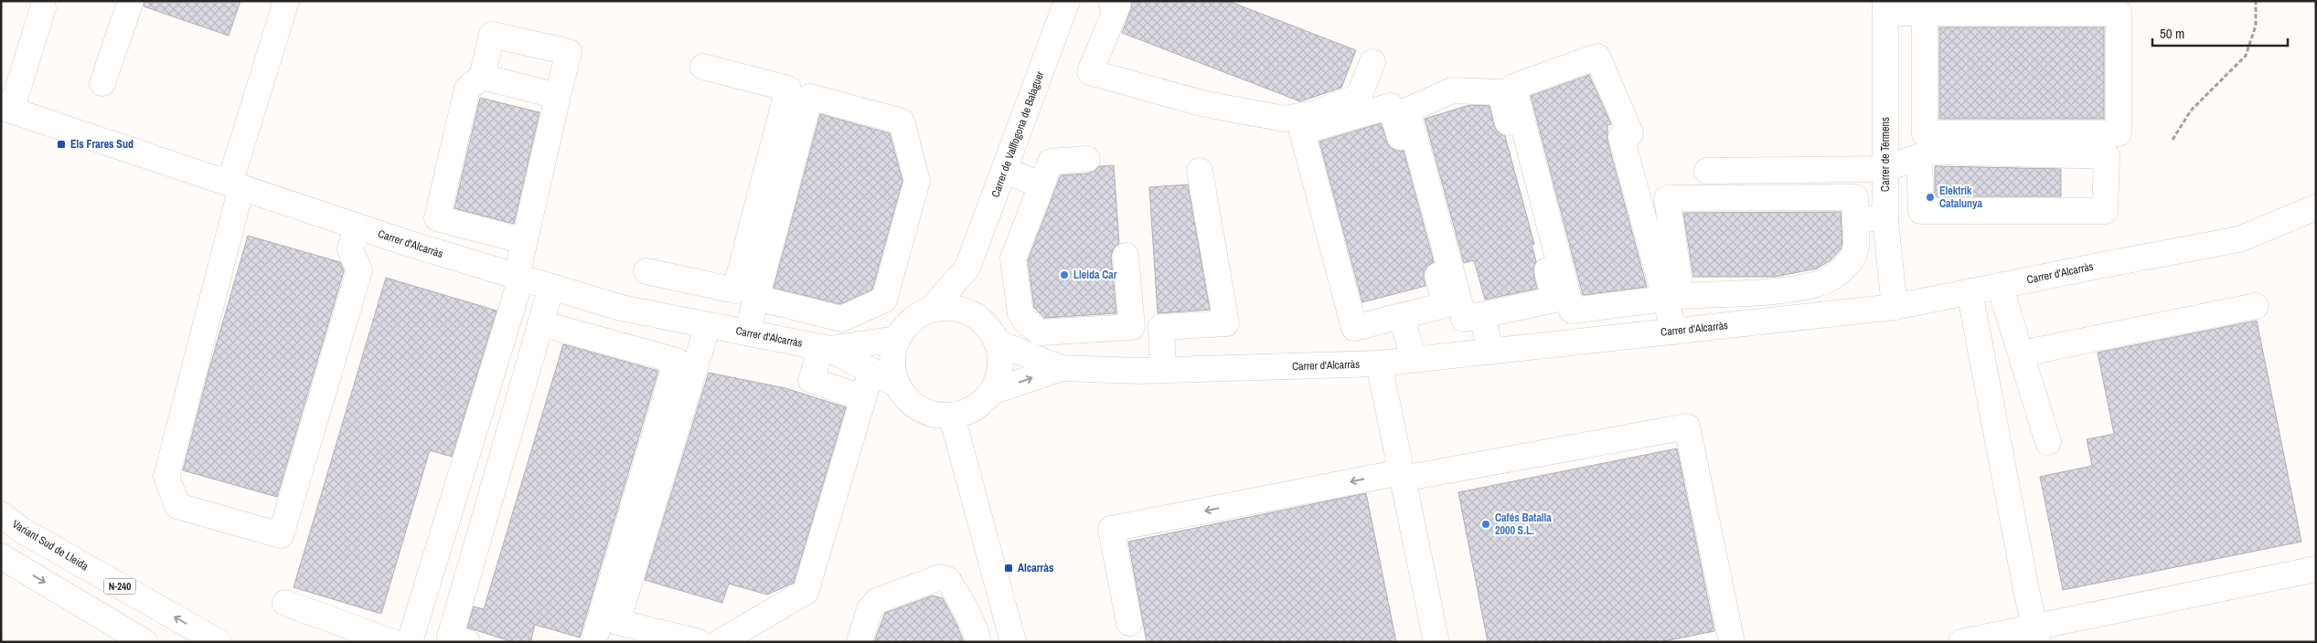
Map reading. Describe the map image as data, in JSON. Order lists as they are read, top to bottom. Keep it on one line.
{"streets":{"main road":["Carrer de Vallfogona de Balaguer","Carrer de Térmens","Carrer d'Alcarràs","Variant Sud de Lleida","N-240"]},"crossings":[["Carrer de Térmens","Carrer d'Alcarràs"]],"places":{"transit":["Els Frares Sud","Alcarràs"],"other":["Elektrik Catalunya","Lleida Car","Cafés Batalla 2000 S.L."]},"scale_bar":"50 m"}
